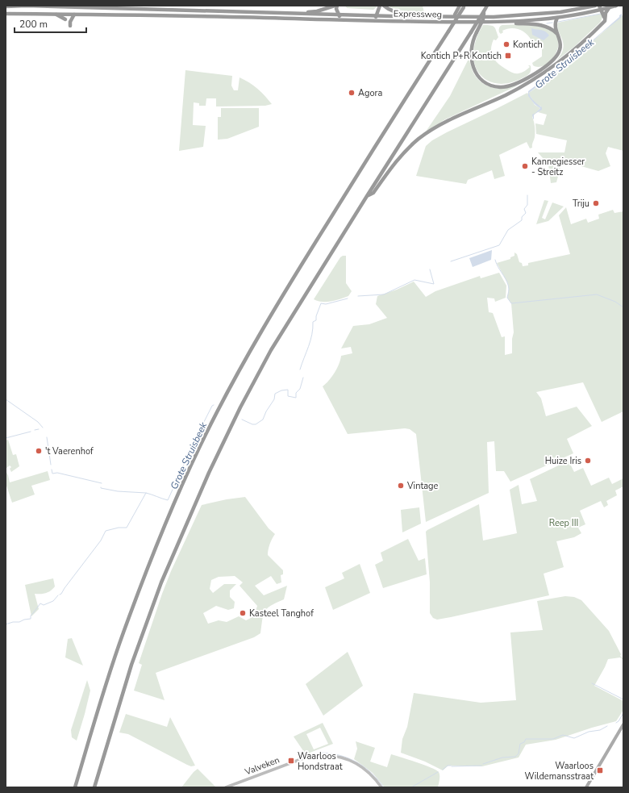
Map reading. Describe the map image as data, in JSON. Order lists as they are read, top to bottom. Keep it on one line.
{"streets":{"highway":["Expressweg"],"street":["Valveken"]},"water":["Grote Struisbeek"],"parks":["Reep III"],"places":{"other":["Kontich","Agora","Kannegiesser - Streitz","Triju","'t Vaerenhof","Huize Iris","Vintage","Kasteel Tanghof"],"transit":["Kontich P+R Kontich","Waarloos Hondstraat","Waarloos Wildemansstraat"]},"scale_bar":"200 m"}
